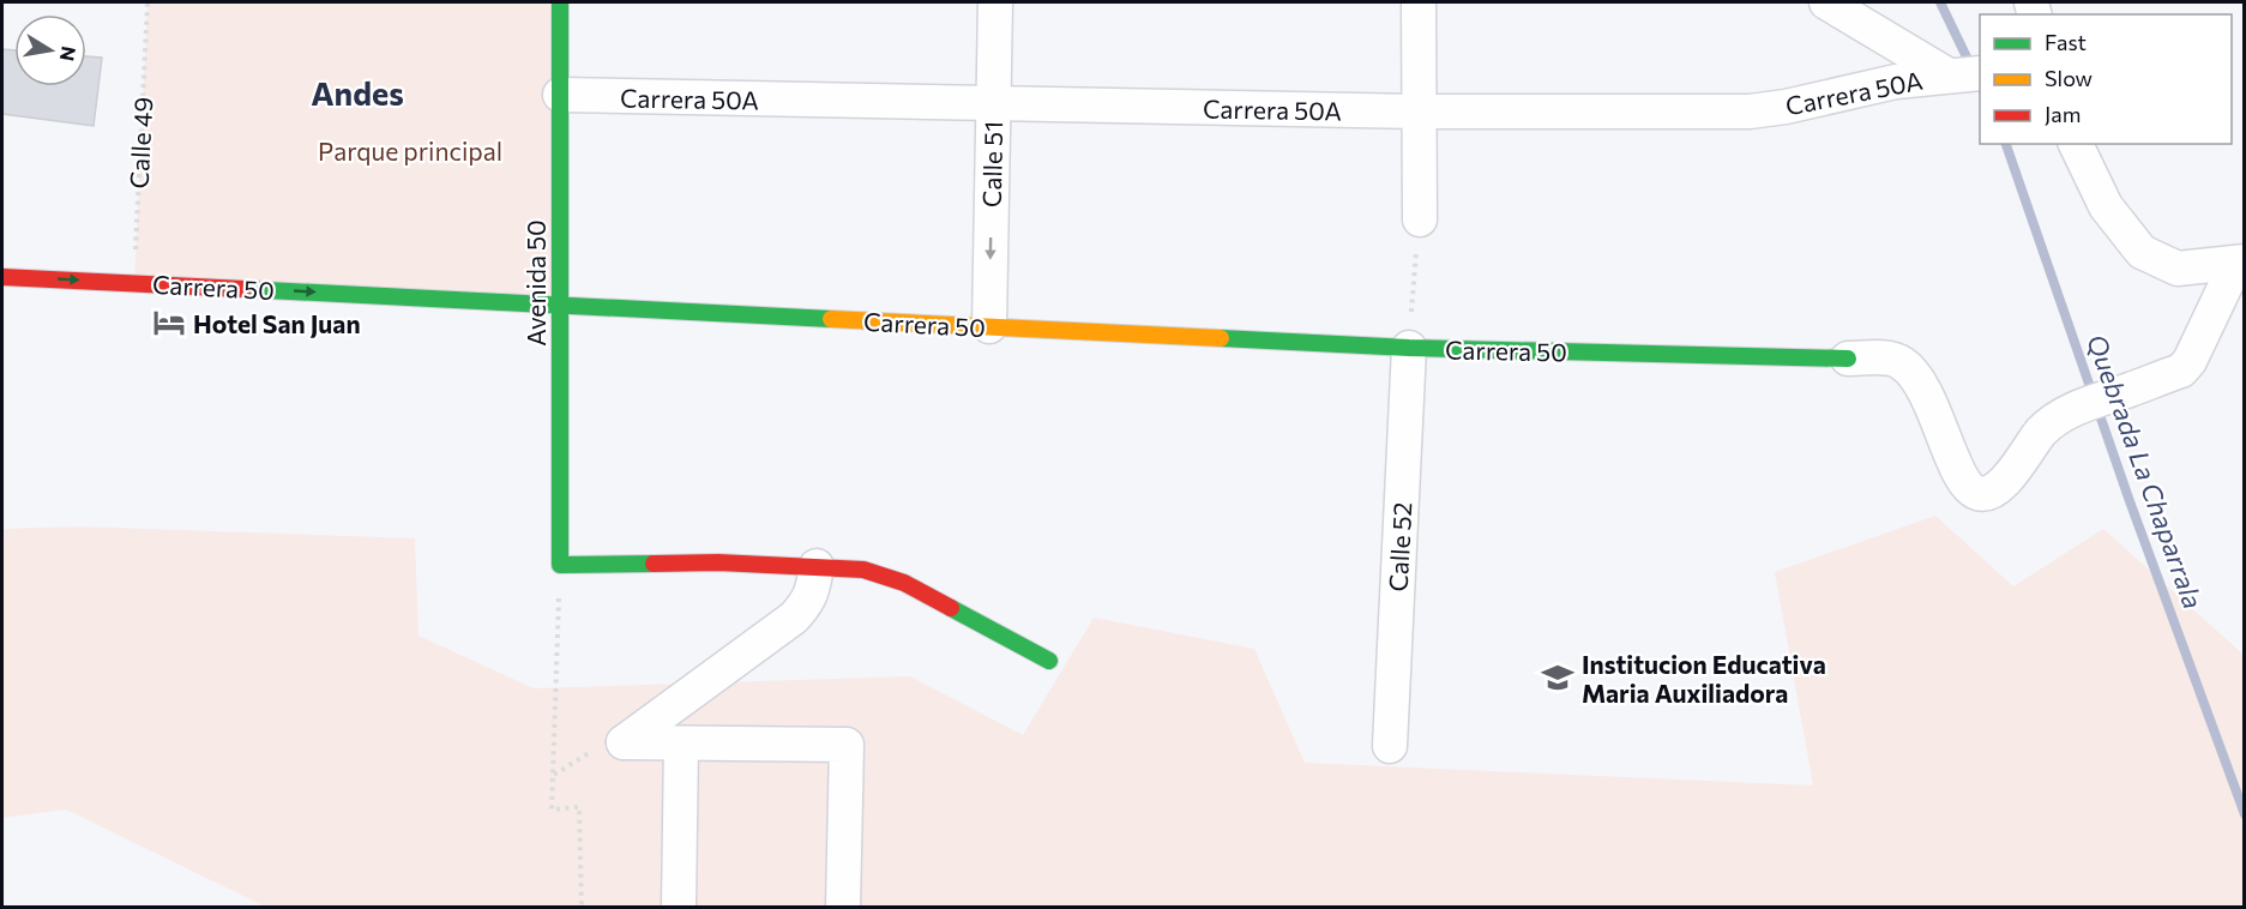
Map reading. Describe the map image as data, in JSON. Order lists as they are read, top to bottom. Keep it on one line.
{"streets":{"street":["Carrera 50A","Calle 51","Avenida 50","Carrera 50","Calle 52"],"path":["Calle 49"]},"crossings":[["Carrera 50A","Calle 51"],["Carrera 50A","Avenida 50"],["Calle 49","Carrera 50"],["Calle 51","Carrera 50"],["Avenida 50","Carrera 50"],["Carrera 50","Calle 52"]],"one_way":["Calle 51"],"districts":["Andes"],"water":["Quebrada La Chaparrala"],"parks":["Parque principal"],"places":{"hotel":["Hotel San Juan"],"school or university":["Institucion Educativa Maria Auxiliadora"]},"legend":["Fast","Slow","Jam"],"north":"right"}
